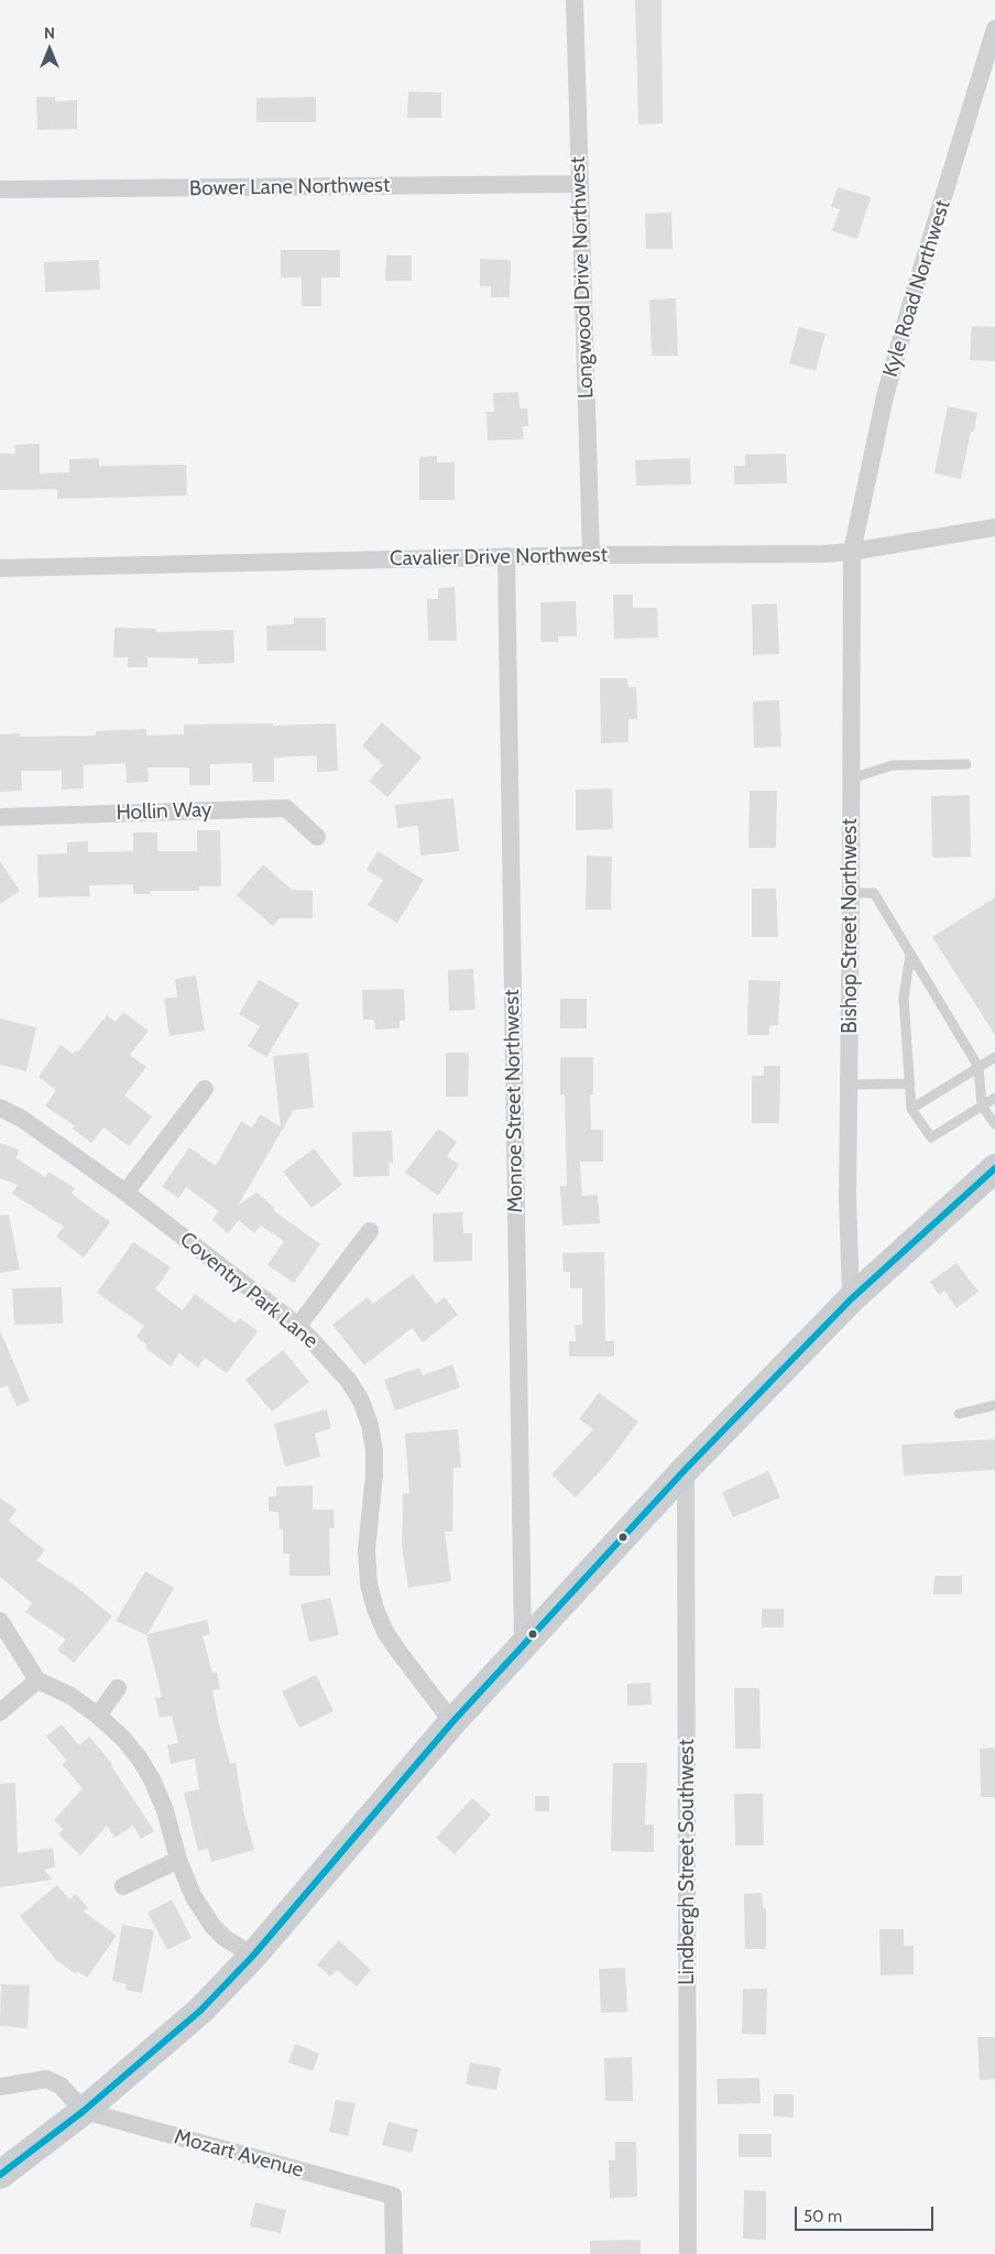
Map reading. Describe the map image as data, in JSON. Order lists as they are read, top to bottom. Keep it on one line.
{"streets":{"street":["Bower Lane Northwest","Longwood Drive Northwest","Kyle Road Northwest","Cavalier Drive Northwest","Hollin Way","Bishop Street Northwest","Monroe Street Northwest","Coventry Park Lane","Lindbergh Street Southwest","Mozart Avenue"]},"crossings":[["Bower Lane Northwest","Longwood Drive Northwest"],["Longwood Drive Northwest","Cavalier Drive Northwest"],["Kyle Road Northwest","Cavalier Drive Northwest"],["Kyle Road Northwest","Bishop Street Northwest"],["Cavalier Drive Northwest","Bishop Street Northwest"],["Cavalier Drive Northwest","Monroe Street Northwest"]],"scale_bar":"50 m","north":"top"}
